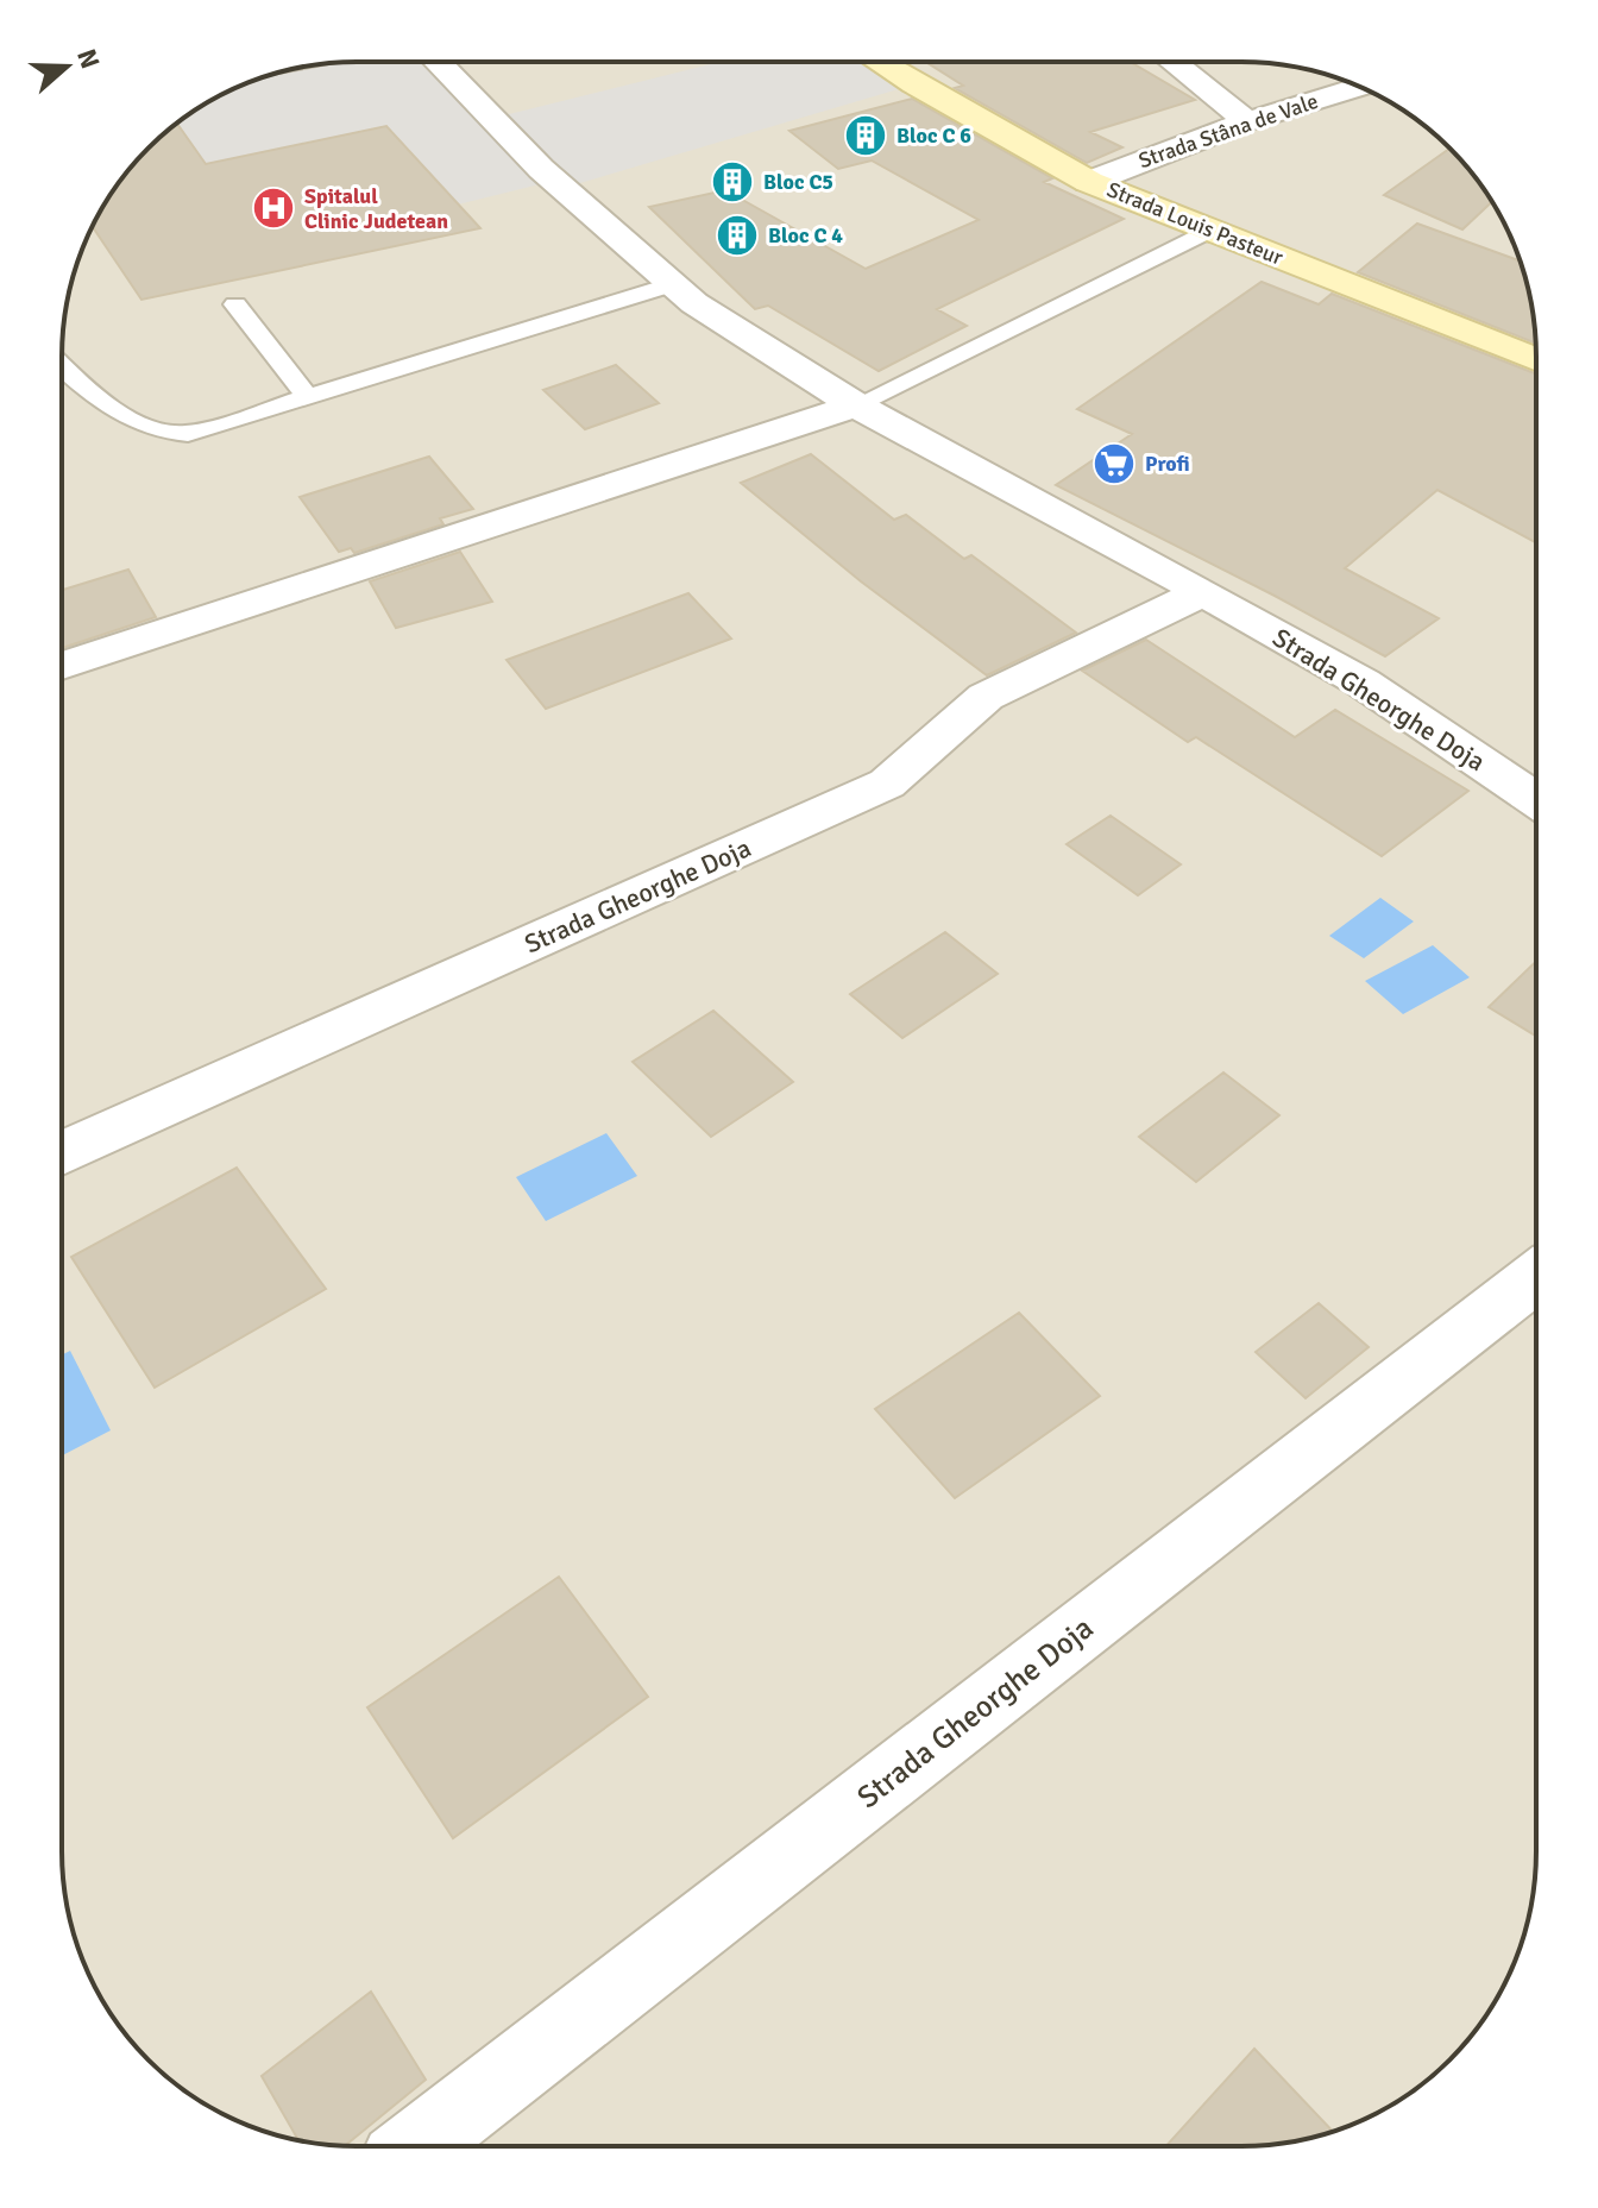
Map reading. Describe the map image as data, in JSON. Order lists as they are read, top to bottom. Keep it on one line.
{"streets":{"main road":["Strada Louis Pasteur"],"street":["Strada Stâna de Vale","Strada Gheorghe Doja"]},"crossings":[["Strada Stâna de Vale","Strada Louis Pasteur"]],"places":{"building":["Bloc C 6","Bloc C5","Bloc C 4"],"hospital":["Spitalul Clinic Judetean"],"supermarket":["Profi"]},"north":"right"}
